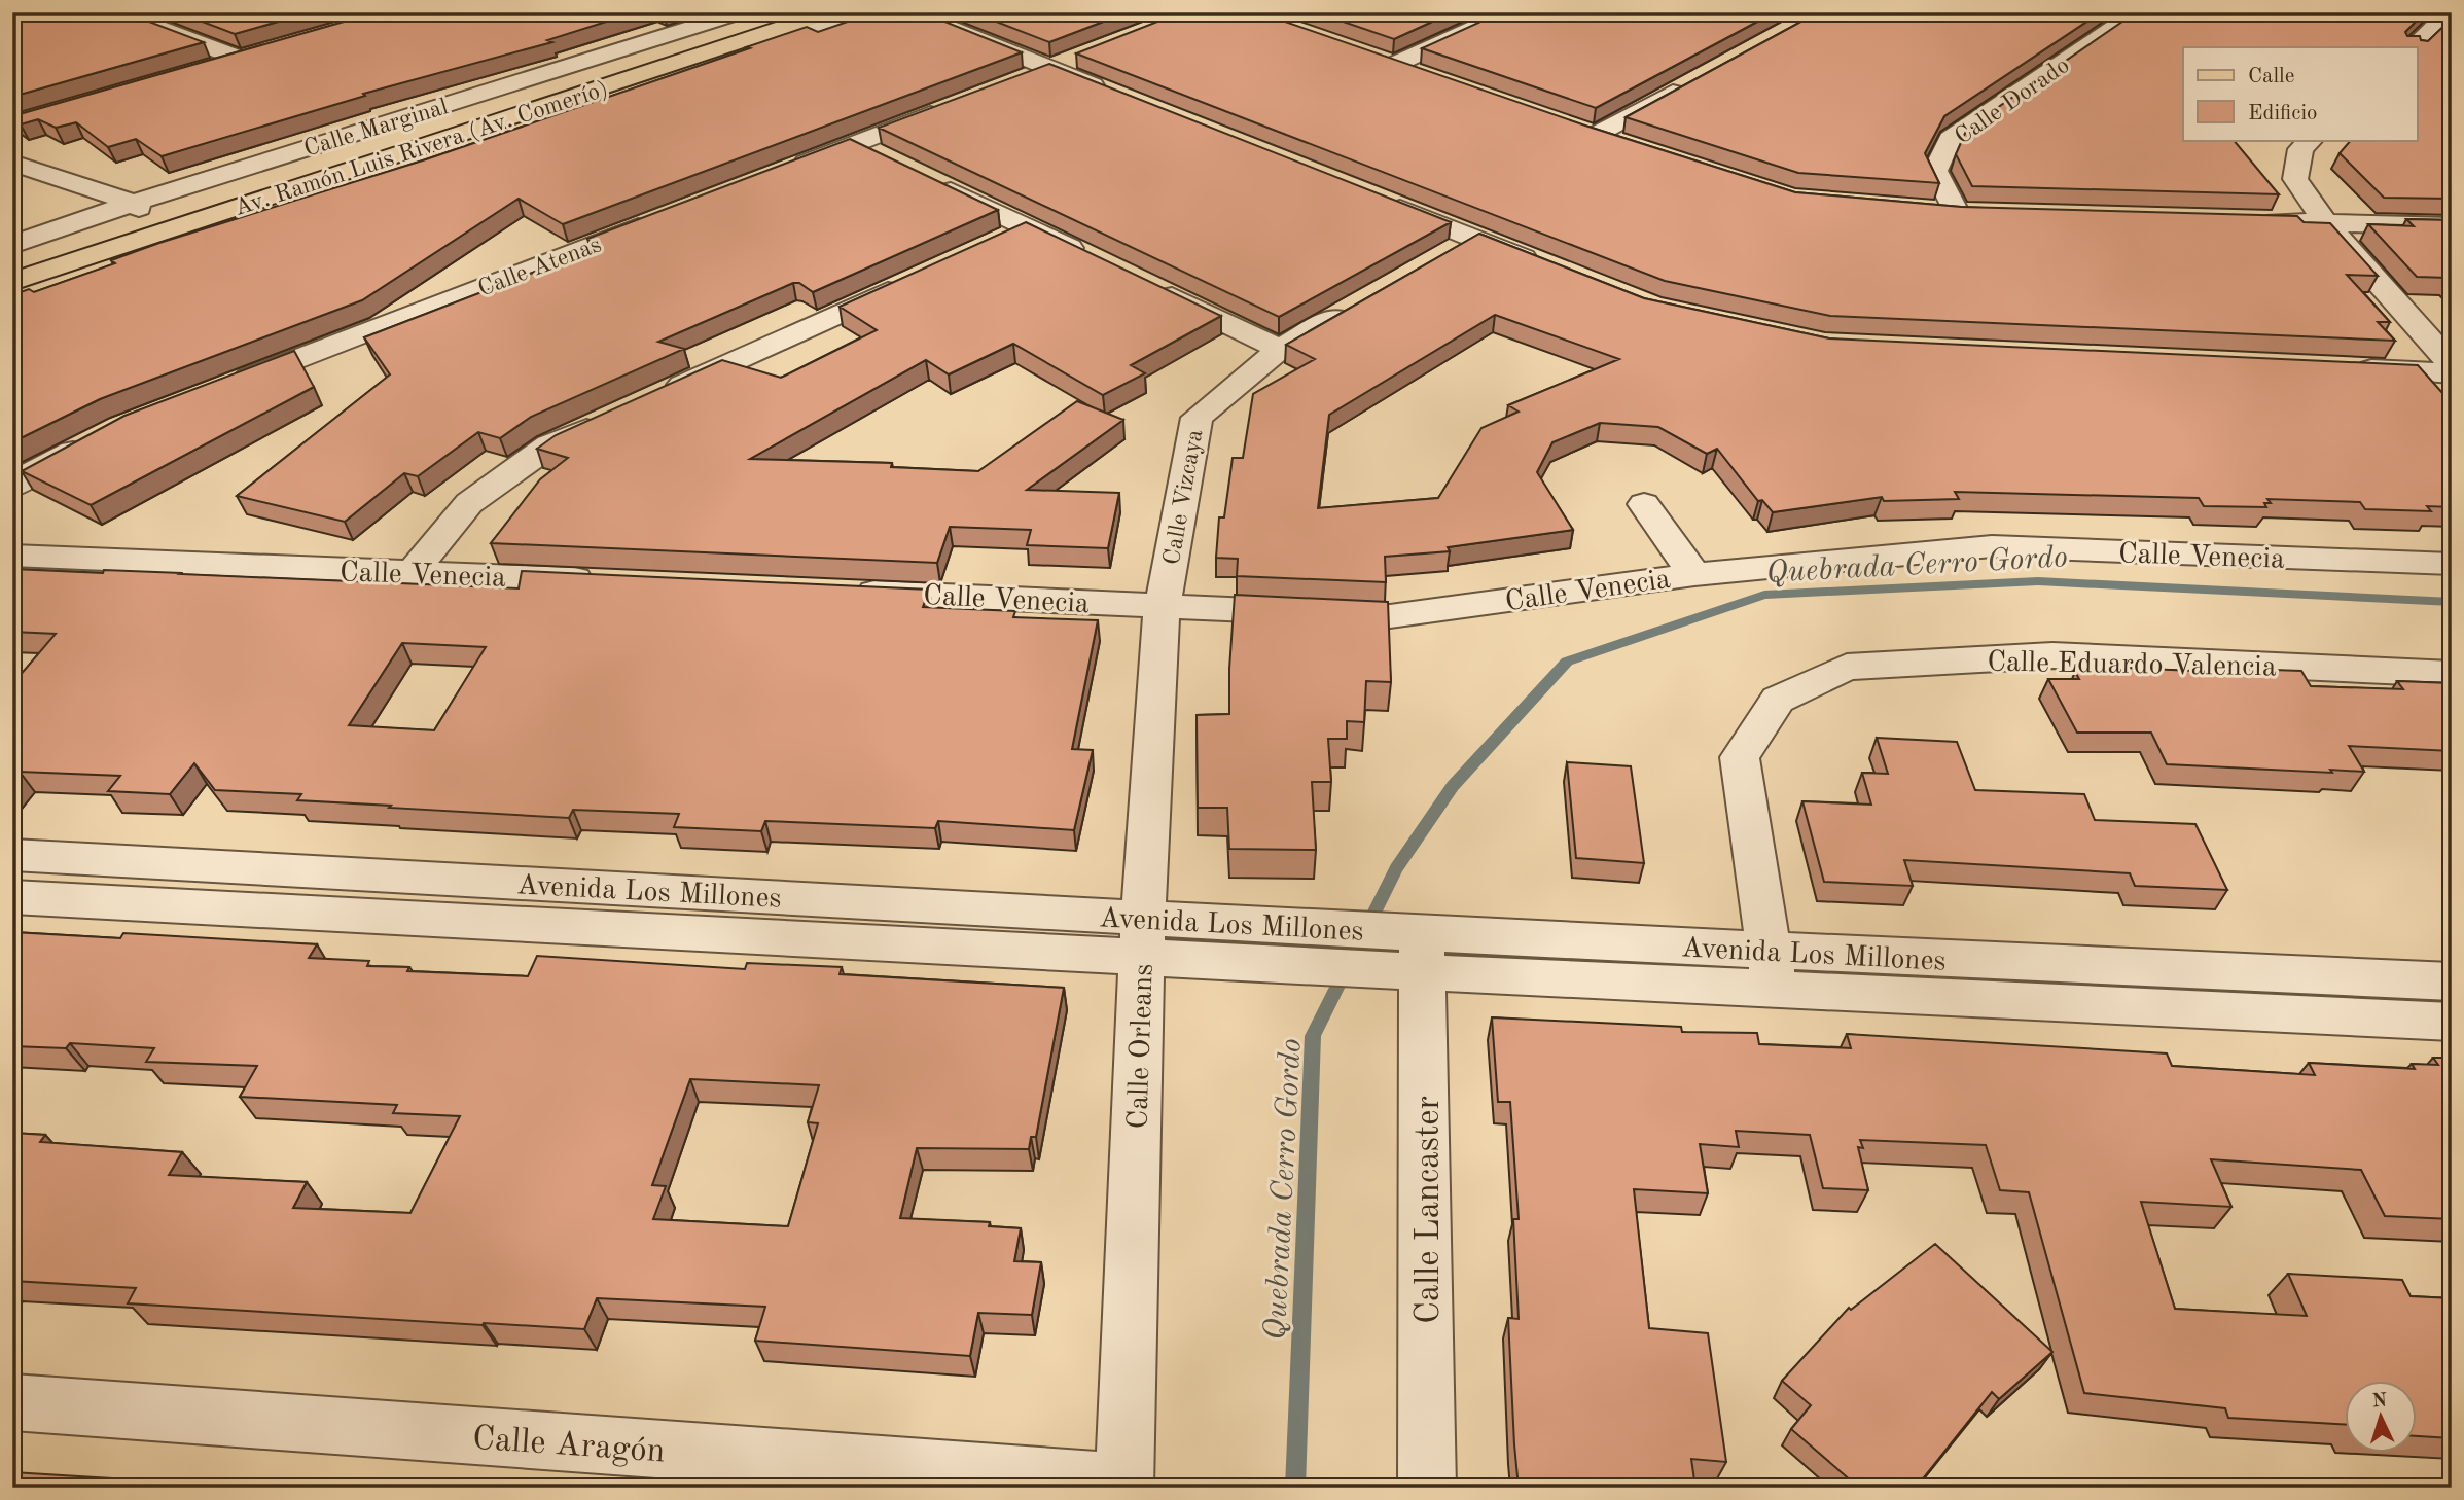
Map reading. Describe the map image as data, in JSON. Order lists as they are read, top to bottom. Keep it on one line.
{"streets":{"main road":["Av. Ramón Luis Rivera (Av. Comerío)"],"street":["Calle Dorado","Calle Marginal","Calle Atenas","Calle Vizcaya","Calle Venecia","Calle Eduardo Valencia","Avenida Los Millones","Calle Orleans","Calle Lancaster","Calle Aragón"]},"crossings":[["Calle Marginal","Av. Ramón Luis Rivera (Av. Comerío)"],["Calle Vizcaya","Calle Venecia"],["Calle Vizcaya","Calle Orleans"],["Calle Venecia","Calle Orleans"],["Calle Eduardo Valencia","Avenida Los Millones"],["Avenida Los Millones","Calle Orleans"],["Avenida Los Millones","Calle Lancaster"],["Calle Orleans","Calle Aragón"]],"water":["Quebrada Cerro Gordo"],"legend":["Calle","Edificio"],"north":"top"}
